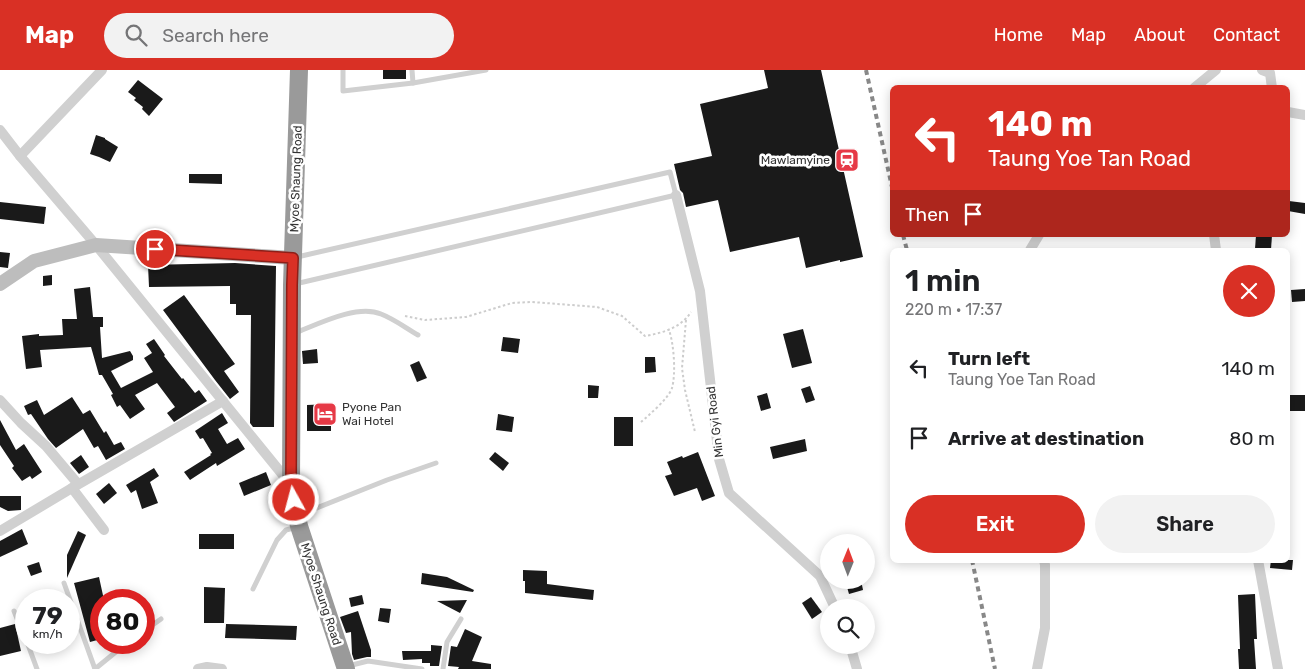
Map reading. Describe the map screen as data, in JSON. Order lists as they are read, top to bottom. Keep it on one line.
{"streets":{"highway":["Myoe Shaung Road"],"street":["Min Gyi Road"]},"places":{"station":["Mawlamyine"],"hotel":["Pyone Pan Wai Hotel"]},"north":"top","page":{"header":"Map","search":"Search here","nav":["Home","Map","About","Contact"],"turn":["140 m","Taung Yoe Tan Road"],"then":"Then","heading":["1 min","220 m · 17:37"],"list":[{"name":"Turn left","note":"Taung Yoe Tan Road","value":"140 m"},{"name":"Arrive at destination","value":"80 m"}],"buttons":["Exit","Share"],"speed":"79 km/h","limit":"80"}}
